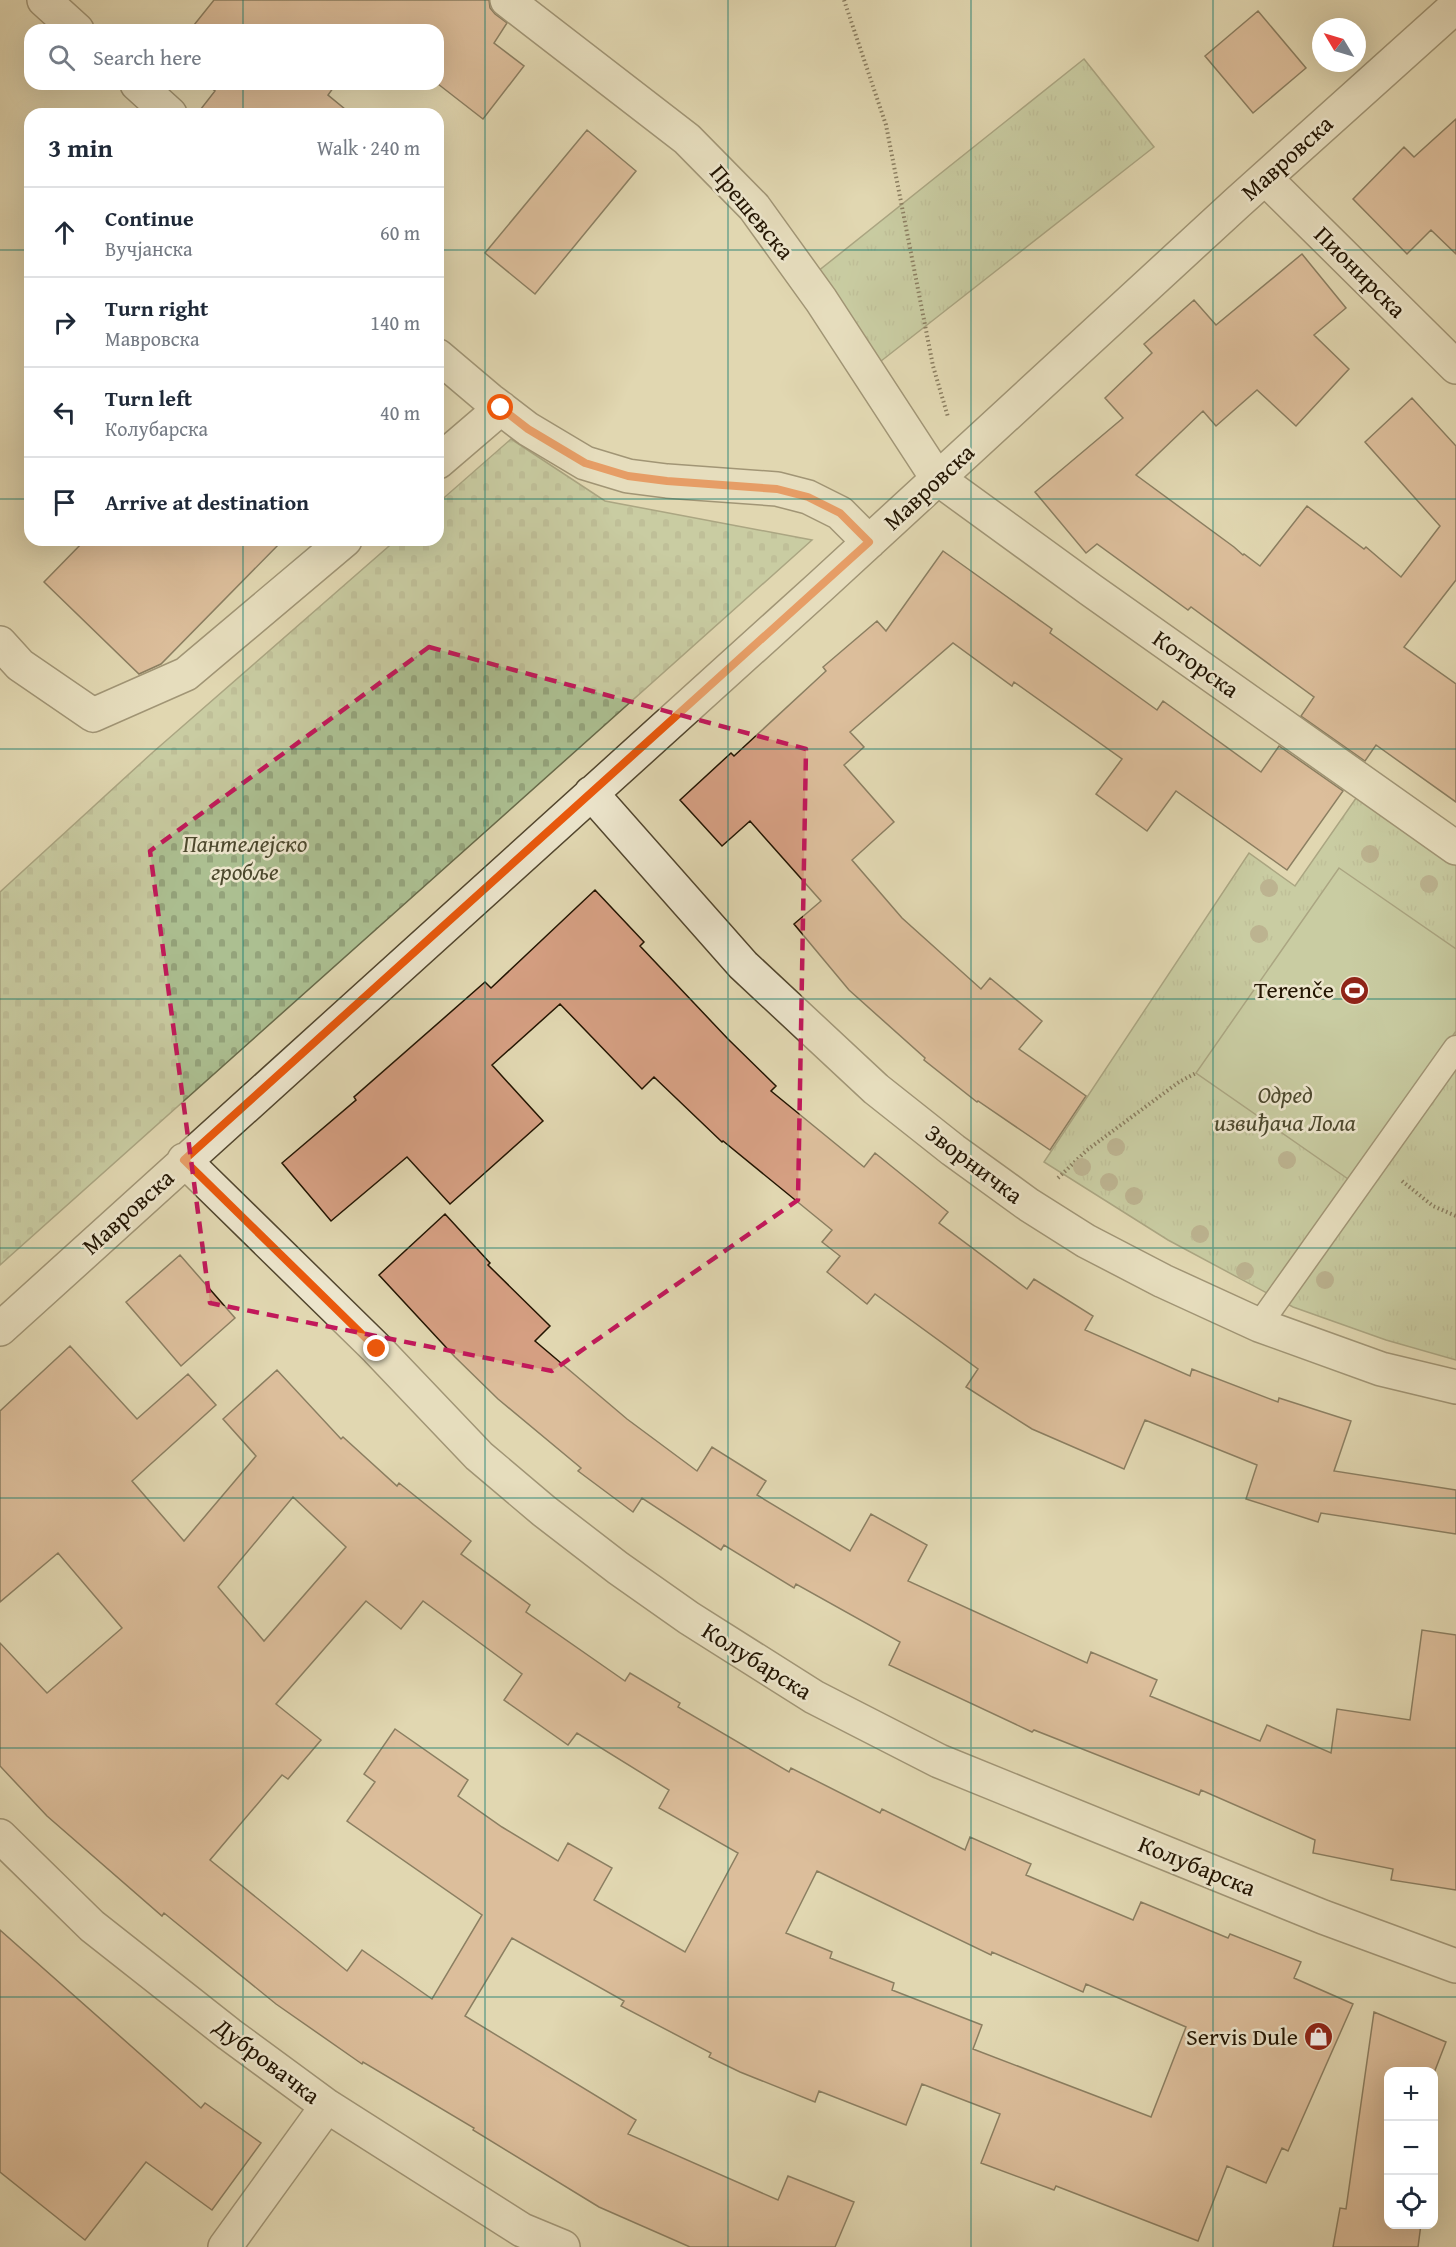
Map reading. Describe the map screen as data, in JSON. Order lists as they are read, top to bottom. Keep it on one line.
{"streets":{"street":["Мавровска","Прешевска","Пионирска","Которска","Зворничка","Колубарска","Дубровачка"]},"crossings":[["Мавровска","Прешевска"],["Мавровска","Пионирска"],["Мавровска","Которска"],["Мавровска","Зворничка"],["Мавровска","Колубарска"],["Прешевска","Которска"]],"parks":["Пантелејско гробље","Одред извиђача Лола"],"places":{"sports":["Terenče"],"shop":["Servis Dule"]},"north":"top left","page":{"search":"Search here","heading":["3 min","Walk · 240 m"],"list":[["Continue","Вучјанска","60 m"],["Turn right","Мавровска","140 m"],["Turn left","Колубарска","40 m"],"Arrive at destination"],"map_buttons":["+","−"]}}
